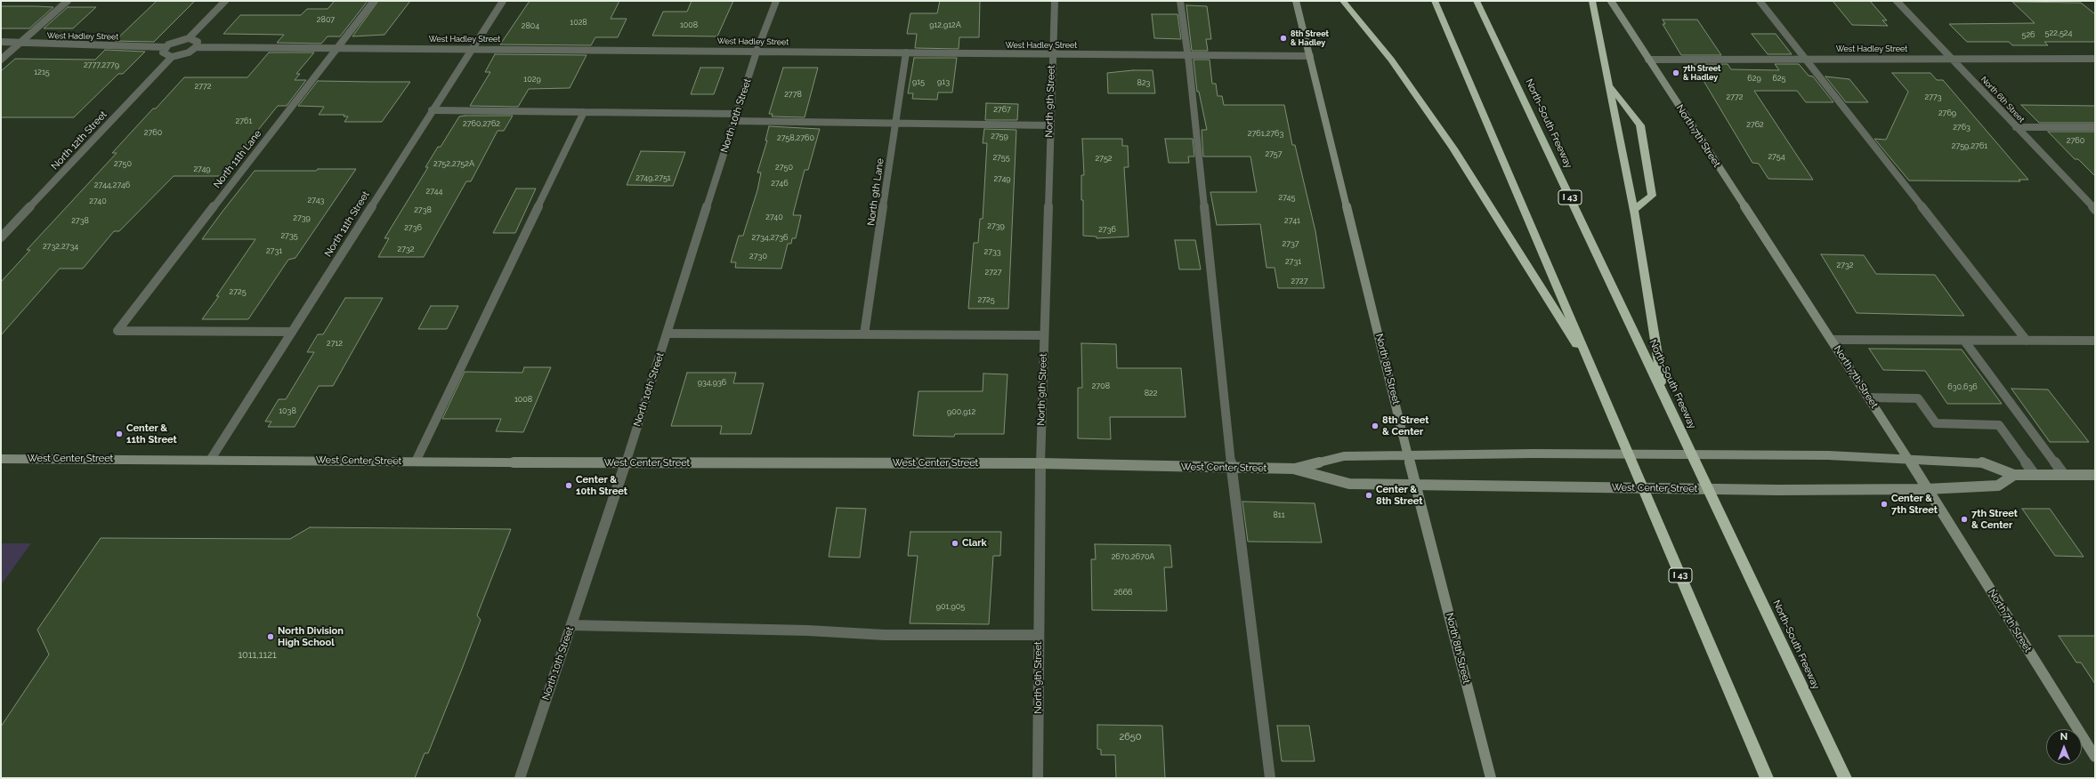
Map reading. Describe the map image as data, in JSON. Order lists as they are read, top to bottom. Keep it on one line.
{"streets":{"highway":["North-South Freeway","I 43"],"street":["West Hadley Street","North 6th Street","North 9th Street","North 10th Street","North 7th Street","North 12th Street","North 11th Lane","North 9th Lane","North 11th Street","North 8th Street","West Center Street"]},"crossings":[["West Hadley Street","North 6th Street"],["West Hadley Street","North 9th Street"],["West Hadley Street","North 10th Street"],["West Hadley Street","North 7th Street"],["West Hadley Street","North 11th Lane"],["West Hadley Street","North 9th Lane"],["West Hadley Street","North 11th Street"],["West Hadley Street","North 8th Street"],["North 9th Street","West Center Street"],["North 10th Street","West Center Street"],["North 7th Street","West Center Street"],["North 11th Lane","North 11th Street"],["North 11th Street","West Center Street"],["North 8th Street","West Center Street"]],"places":["8th Street & Hadley","7th Street & Hadley","8th Street & Center","Center & 11th Street","Center & 10th Street","Center & 8th Street","Center & 7th Street","7th Street & Center","Clark","North Division High School"],"house_numbers":["2807","1028","1008","912,912A","2804","522,524","526","2777,2779","1215","629","625","1029","915","913","823","2772","2778","2772","2773","2767","2769","2761","2760,2762","2762","2763","2760","2761,2763","2759","2758,2760","2760","2759,2761","2757","2754","2755","2752","2750","2752,2752A","2750","2749","2749,2751","2749","2746","2744,2746","2744","2745","2743","2740","2738","2740","2739","2738","2741","2739","2736","2736","2735","2734,2736","2737","2732,2734","2732","2731","2733","2730","2731","2732","2727","2727","2725","2725","2712","934,936","2708","630,636","822","1008","1038","900,912","811","2670,2670A","2666","901,905","1011,1121","2650"],"north":"top"}
